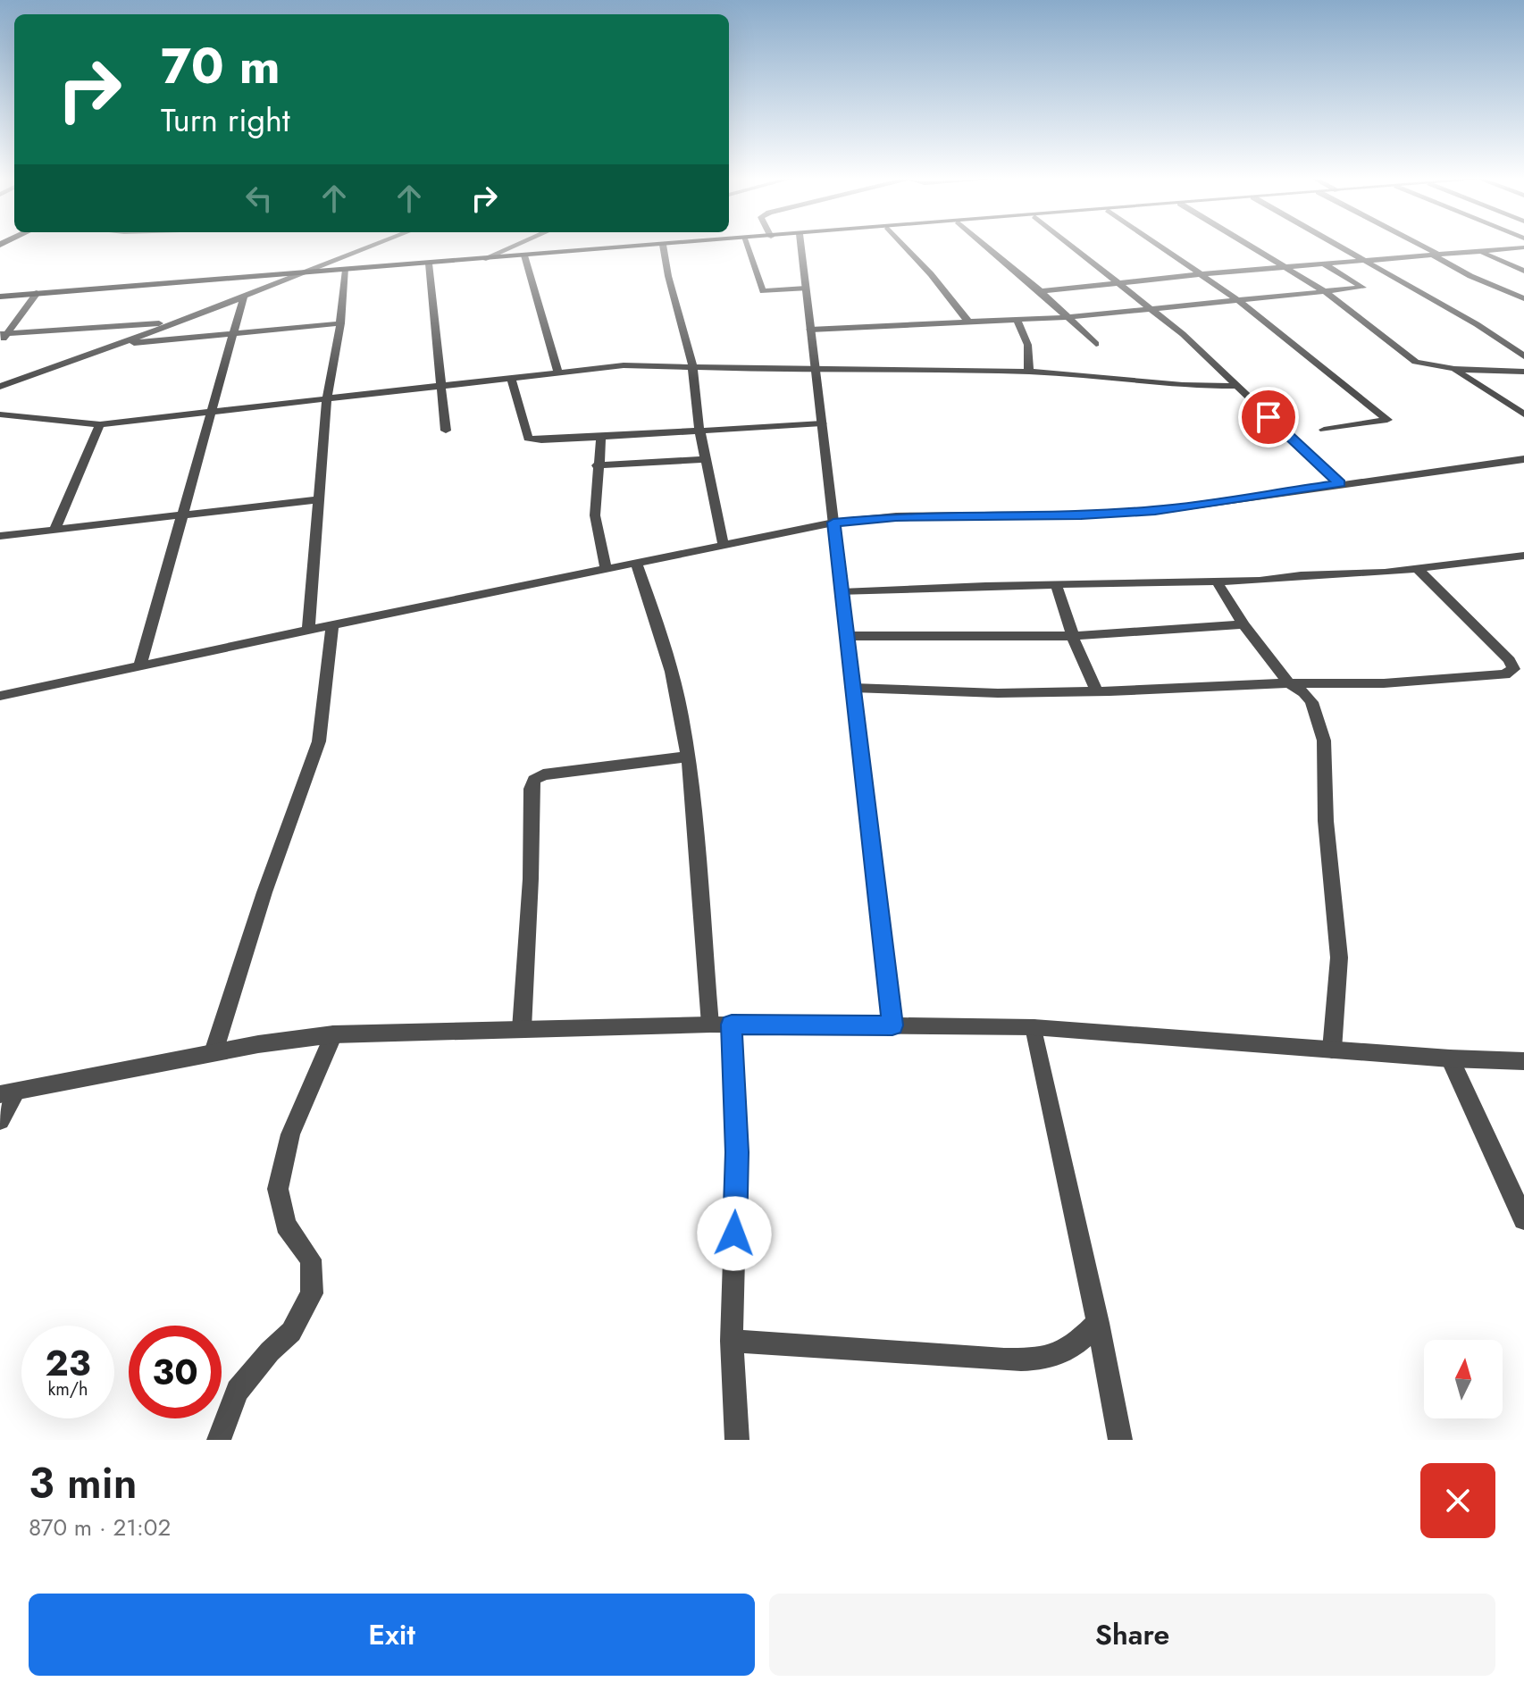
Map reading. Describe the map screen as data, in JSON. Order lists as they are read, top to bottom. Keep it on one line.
{"north":"top","page":{"turn":["70 m","Turn right"],"speed":"23 km/h","limit":"30","heading":["3 min","870 m · 21:02"],"buttons":["Exit","Share"]}}
